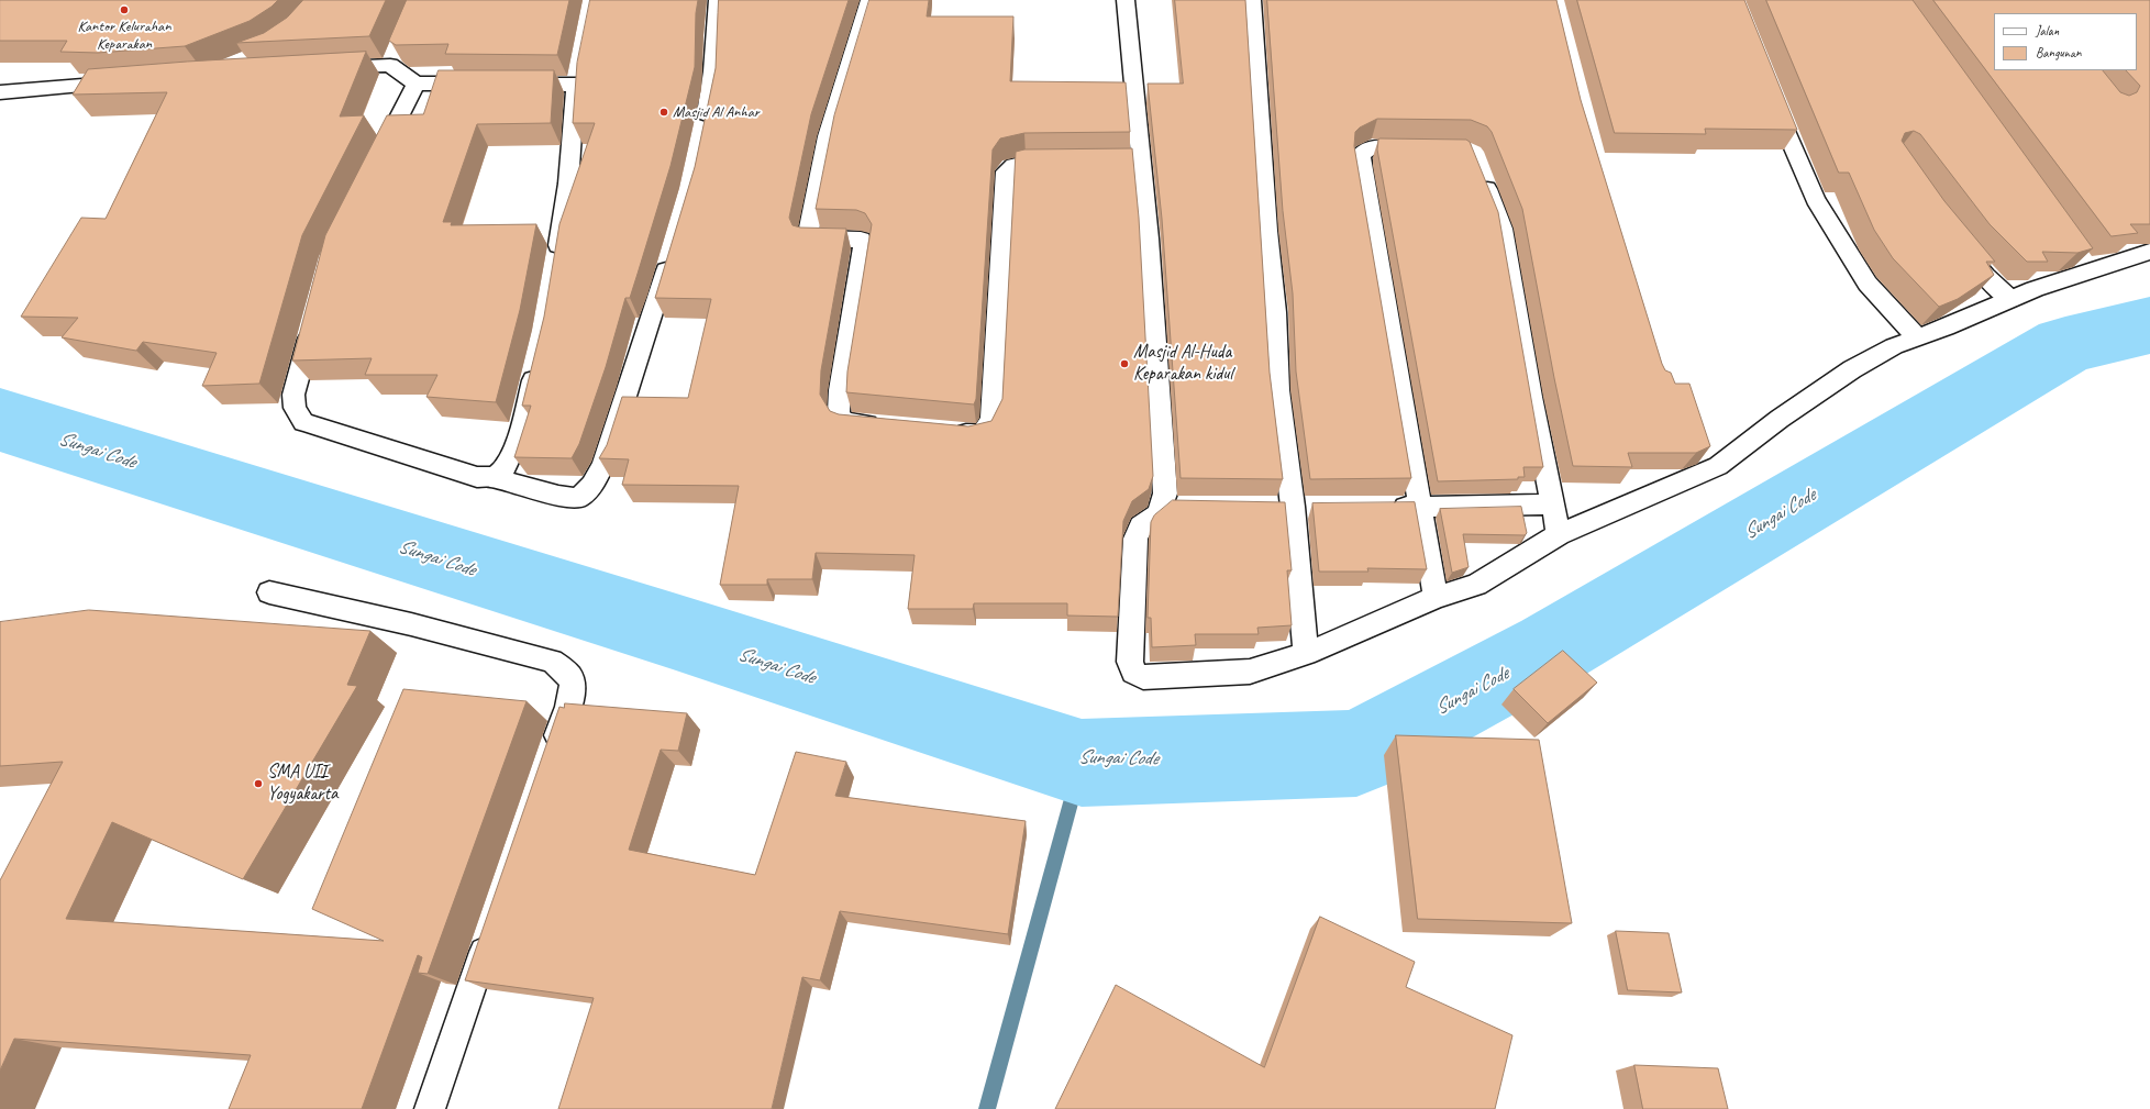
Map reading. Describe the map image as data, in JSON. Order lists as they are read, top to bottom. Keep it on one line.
{"water":["Sungai Code"],"places":["Kantor Kelurahan Keparakan","Masjid Al Anhar","Masjid Al-Huda Keparakan kidul","SMA UII Yogyakarta"],"legend":["Jalan","Bangunan"]}
